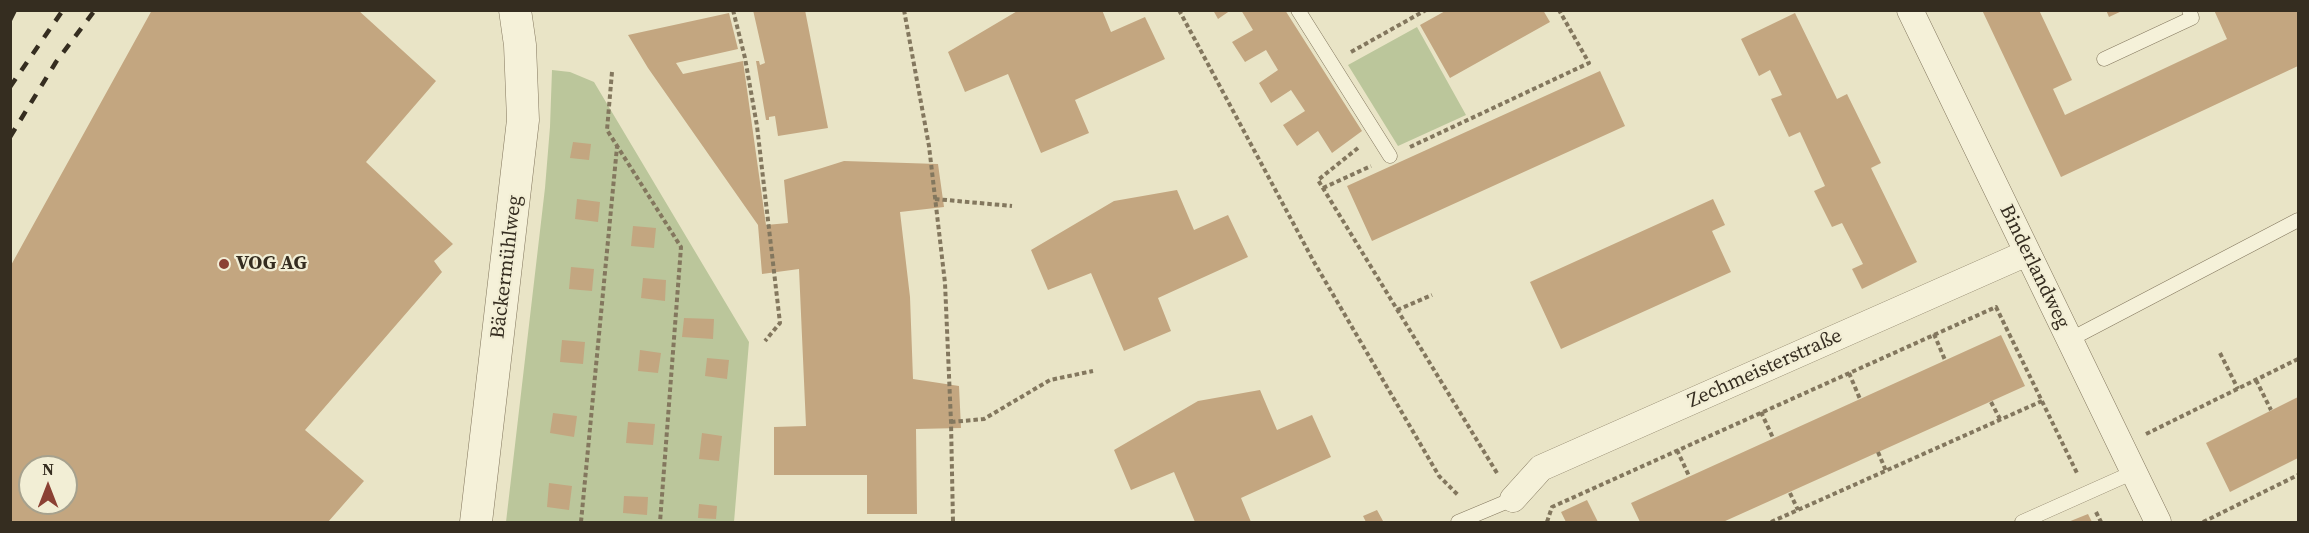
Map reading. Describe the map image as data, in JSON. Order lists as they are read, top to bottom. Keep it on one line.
{"streets":{"street":["Bäckermühlweg","Binderlandweg","Zechmeisterstraße"]},"crossings":[["Binderlandweg","Zechmeisterstraße"]],"places":["VOG AG"],"north":"top"}
